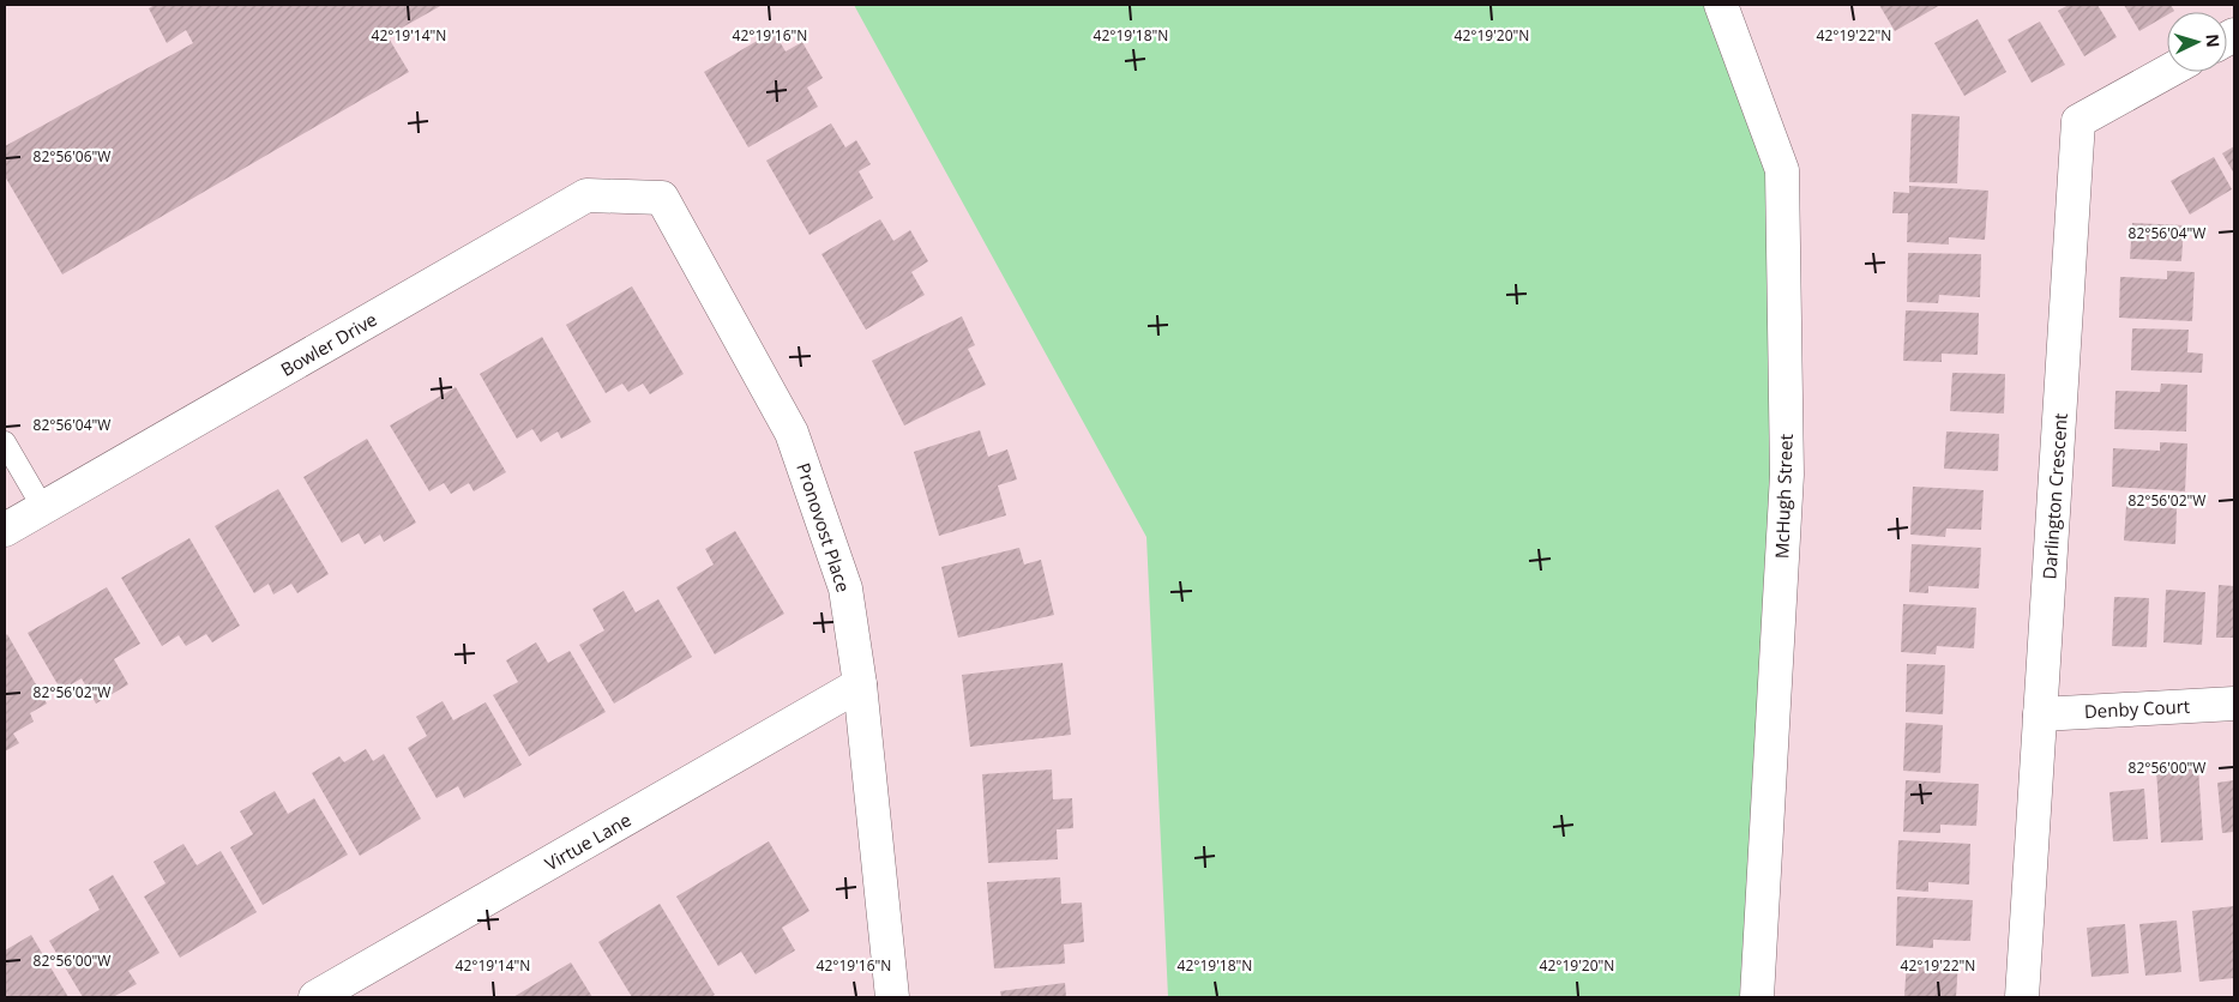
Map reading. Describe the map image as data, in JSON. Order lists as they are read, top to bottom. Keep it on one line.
{"streets":{"street":["Bowler Drive","McHugh Street","Darlington Crescent","Pronovost Place","Denby Court","Virtue Lane"]},"crossings":[["Bowler Drive","Pronovost Place"],["Darlington Crescent","Denby Court"],["Pronovost Place","Virtue Lane"]],"north":"right","coordinates":["42°19'14\"N","42°19'16\"N","42°19'18\"N","42°19'20\"N","42°19'22\"N","82°56'06\"W","82°56'04\"W","82°56'02\"W","82°56'00\"W"]}
